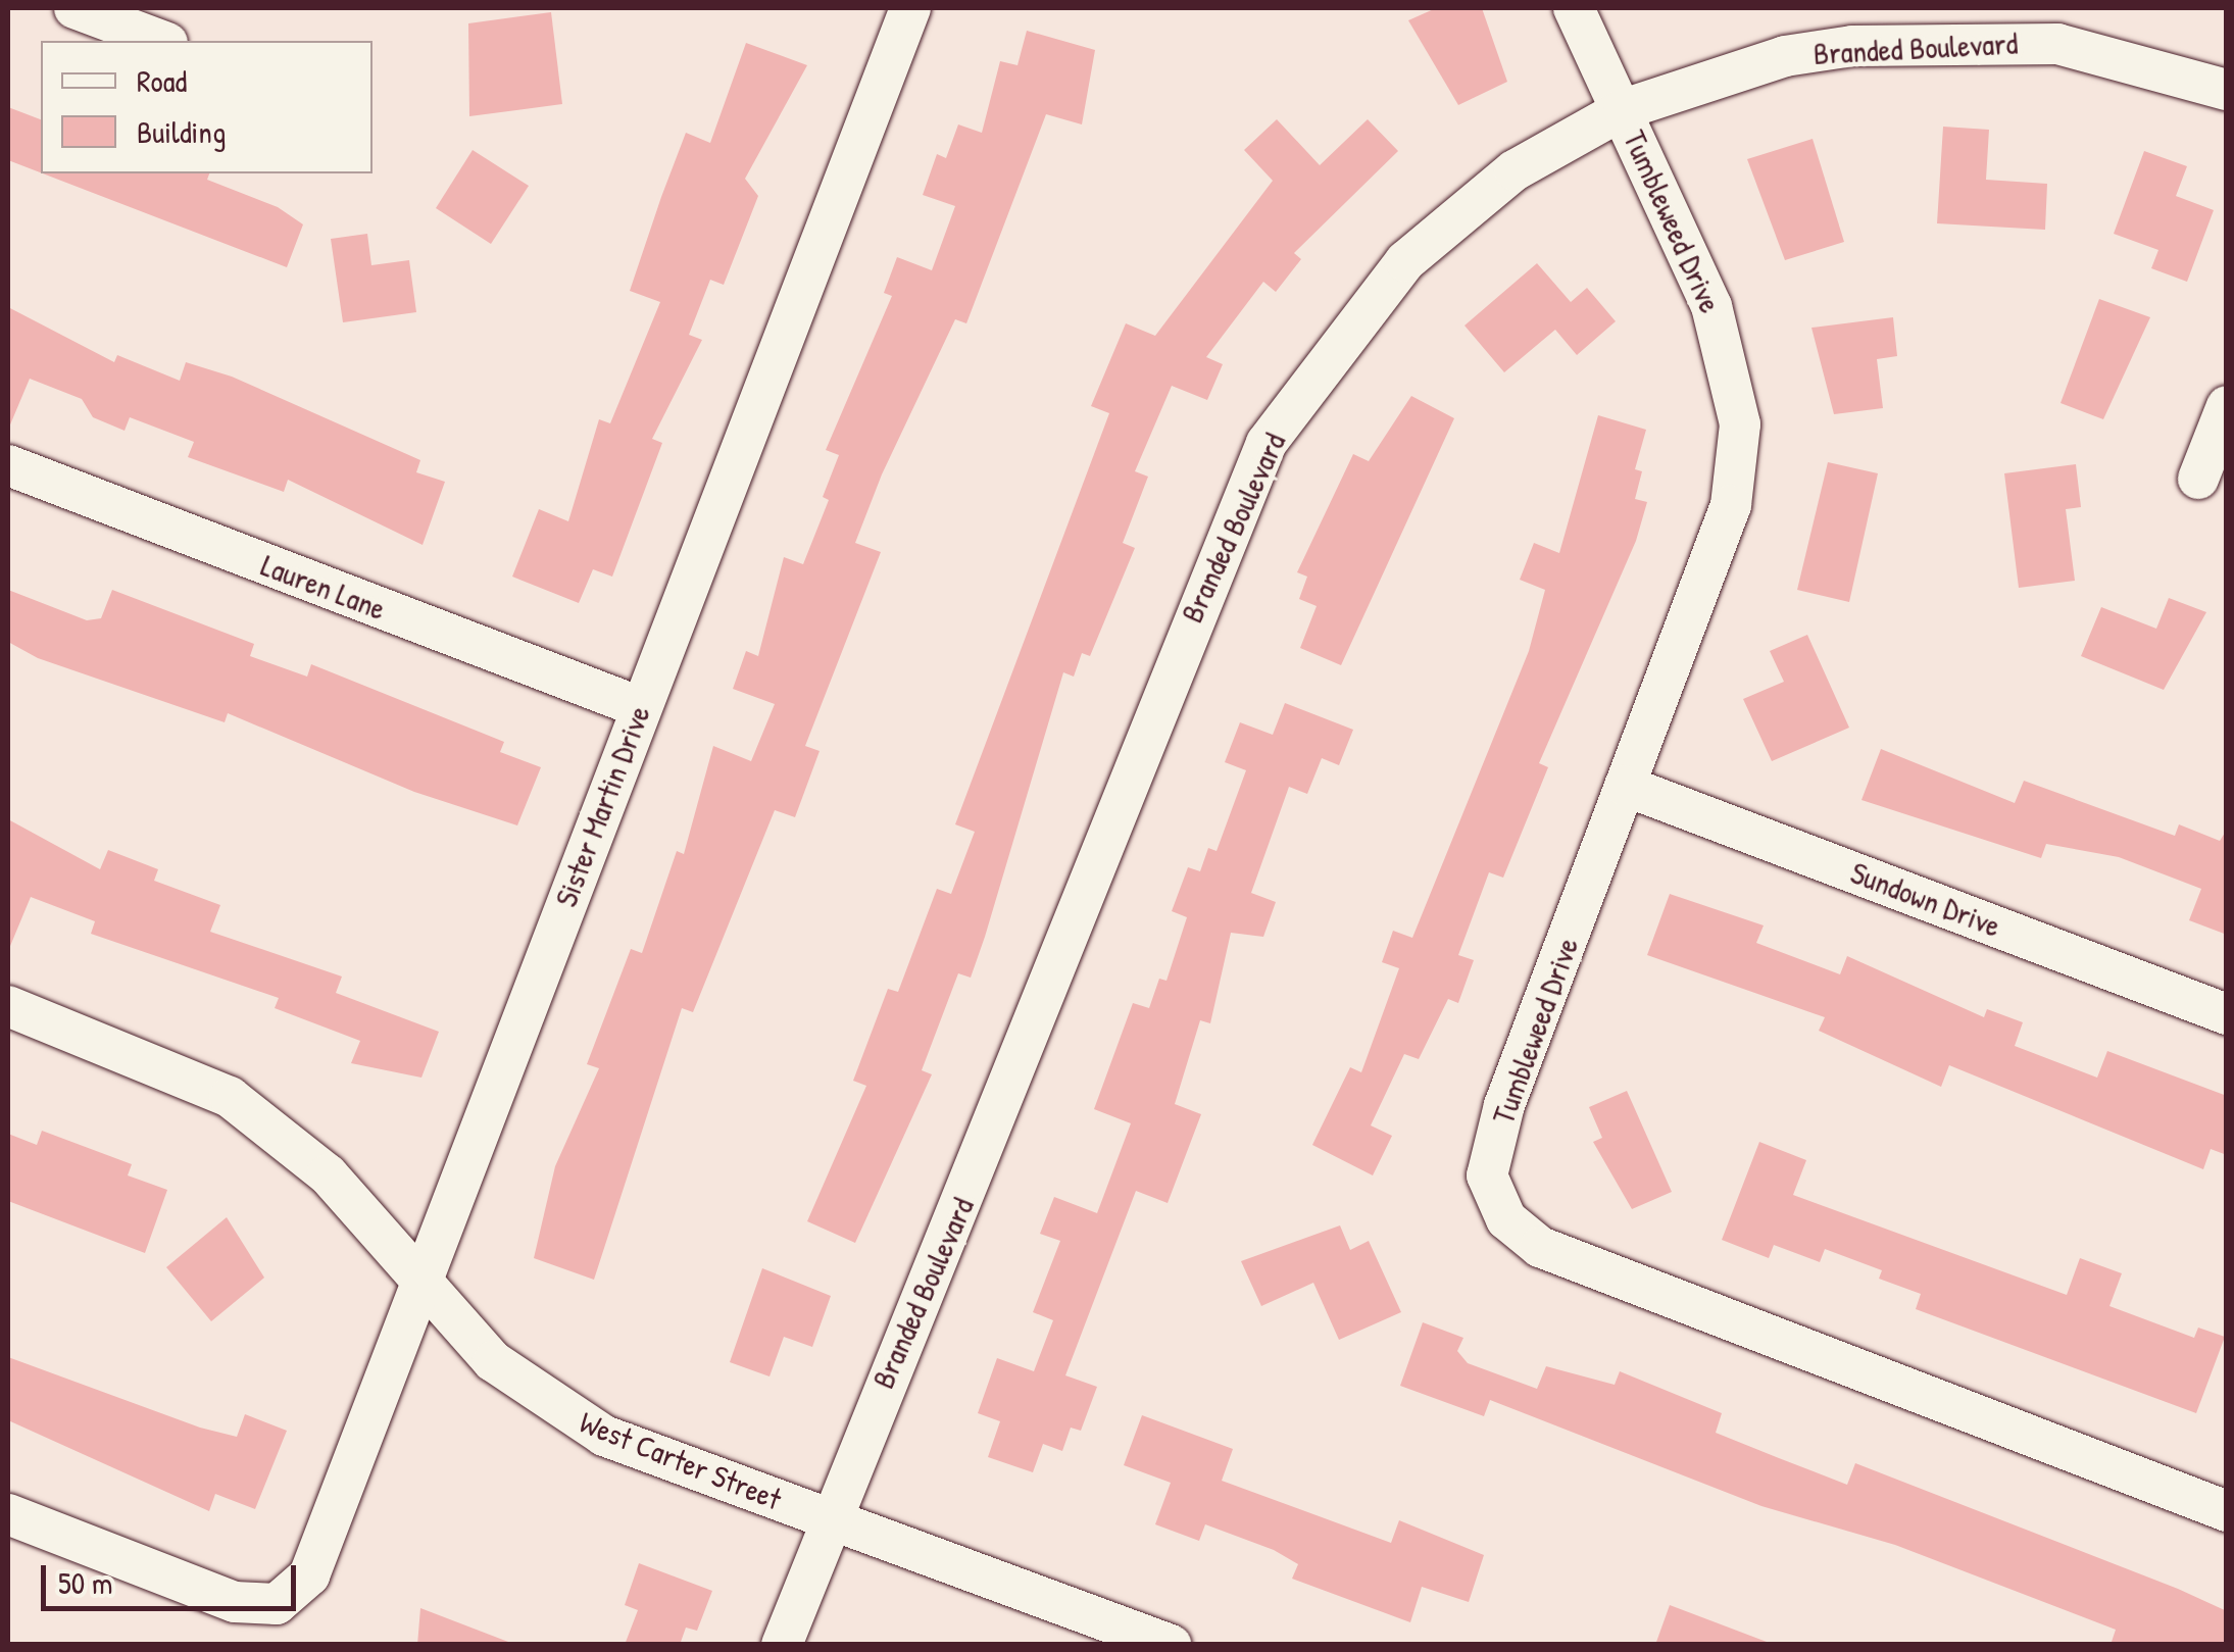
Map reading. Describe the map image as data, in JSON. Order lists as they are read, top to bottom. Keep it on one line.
{"streets":{"street":["Branded Boulevard","Tumbleweed Drive","Lauren Lane","Sister Martin Drive","Sundown Drive","West Carter Street"]},"crossings":[["Branded Boulevard","Tumbleweed Drive"],["Branded Boulevard","West Carter Street"],["Tumbleweed Drive","Sundown Drive"],["Lauren Lane","Sister Martin Drive"],["Sister Martin Drive","West Carter Street"]],"legend":["Road","Building"],"scale_bar":"50 m"}
